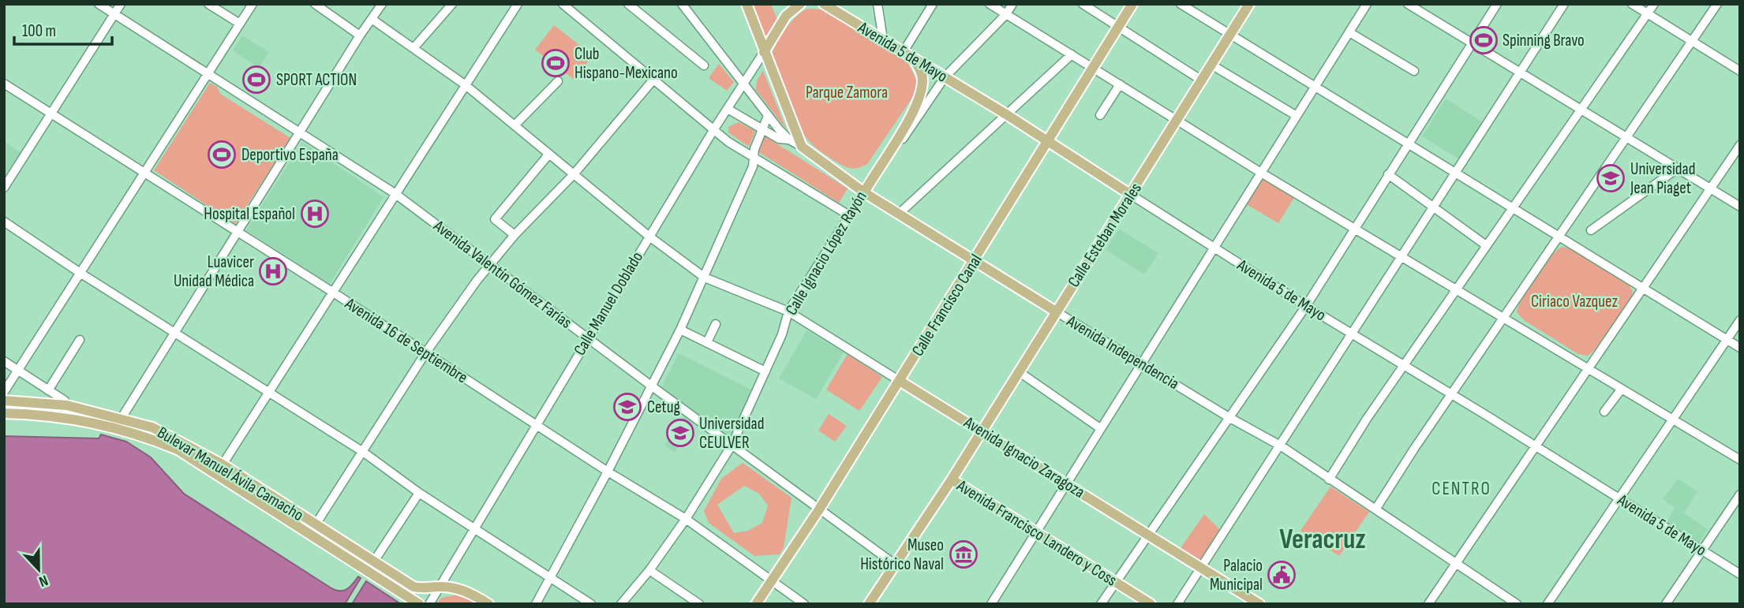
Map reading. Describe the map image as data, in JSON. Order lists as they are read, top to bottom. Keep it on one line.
{"streets":{"main road":["Avenida 5 de Mayo","Calle Esteban Morales","Calle Ignacio López Rayón","Calle Manuel Doblado","Calle Francisco Canal","Avenida Independencia","Avenida Ignacio Zaragoza","Bulevar Manuel Ávila Camacho","Avenida Francisco Landero y Coss"],"street":["Avenida Valentín Gómez Farías","Avenida 16 de Septiembre"]},"crossings":[["Avenida 5 de Mayo","Calle Esteban Morales"],["Avenida 5 de Mayo","Calle Ignacio López Rayón"],["Avenida 5 de Mayo","Calle Francisco Canal"],["Calle Esteban Morales","Avenida Valentín Gómez Farías"],["Calle Esteban Morales","Avenida Independencia"],["Calle Esteban Morales","Avenida Ignacio Zaragoza"],["Calle Esteban Morales","Avenida Francisco Landero y Coss"],["Calle Ignacio López Rayón","Avenida Valentín Gómez Farías"],["Calle Ignacio López Rayón","Avenida 16 de Septiembre"],["Calle Ignacio López Rayón","Avenida Independencia"],["Calle Ignacio López Rayón","Avenida Ignacio Zaragoza"],["Avenida Valentín Gómez Farías","Calle Manuel Doblado"],["Avenida Valentín Gómez Farías","Calle Francisco Canal"],["Calle Manuel Doblado","Avenida 16 de Septiembre"],["Calle Manuel Doblado","Avenida Independencia"],["Calle Manuel Doblado","Avenida Ignacio Zaragoza"],["Calle Manuel Doblado","Bulevar Manuel Ávila Camacho"],["Calle Francisco Canal","Avenida 16 de Septiembre"],["Calle Francisco Canal","Avenida Independencia"],["Calle Francisco Canal","Avenida Ignacio Zaragoza"]],"districts":["CENTRO","Veracruz"],"parks":["Parque Zamora","Ciriaco Vazquez"],"places":{"sports":["Spinning Bravo","Club Hispano-Mexicano","SPORT ACTION","Deportivo España"],"school or university":["Universidad Jean Piaget","Cetug","Universidad CEULVER"],"hospital":["Hospital Español","Luavicer Unidad Médica"],"museum":["Museo Histórico Naval"],"public building":["Palacio Municipal"]},"scale_bar":"100 m","north":"bottom"}
